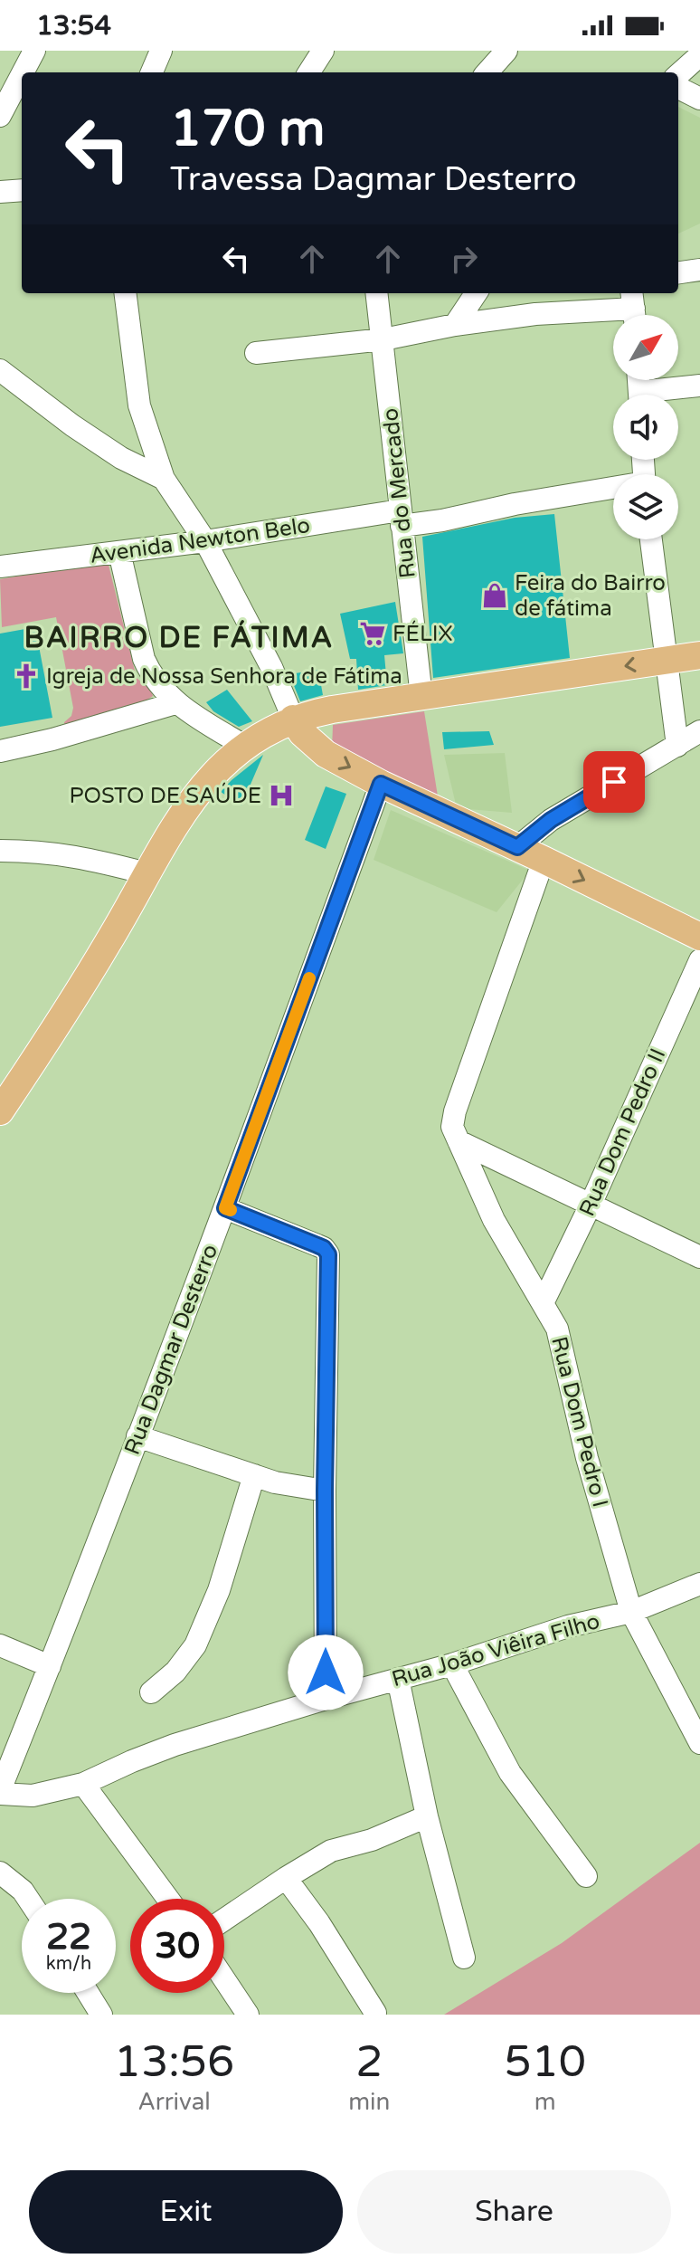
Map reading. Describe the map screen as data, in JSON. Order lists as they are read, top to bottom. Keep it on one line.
{"streets":{"street":["Rua do Mercado","Avenida Newton Belo","Rua Dom Pedro II","Rua Dagmar Desterro","Rua Dom Pedro I","Rua João Viêira Filho"]},"crossings":[["Rua do Mercado","Avenida Newton Belo"],["Rua Dom Pedro II","Rua Dom Pedro I"],["Rua Dagmar Desterro","Rua João Viêira Filho"],["Rua Dom Pedro I","Rua João Viêira Filho"]],"districts":["BAIRRO DE FÁTIMA"],"places":{"shop":["Feira do Bairro de fátima"],"supermarket":["FÉLIX"],"church":["Igreja de Nossa Senhora de Fátima"],"hospital":["POSTO DE SAÚDE"]},"north":"top right","page":{"status":"13:54","turn":["170 m","Travessa Dagmar Desterro"],"speed":"22 km/h","limit":"30","eta":["13:56","Arrival","2","min","510","m"],"buttons":["Exit","Share"]}}
